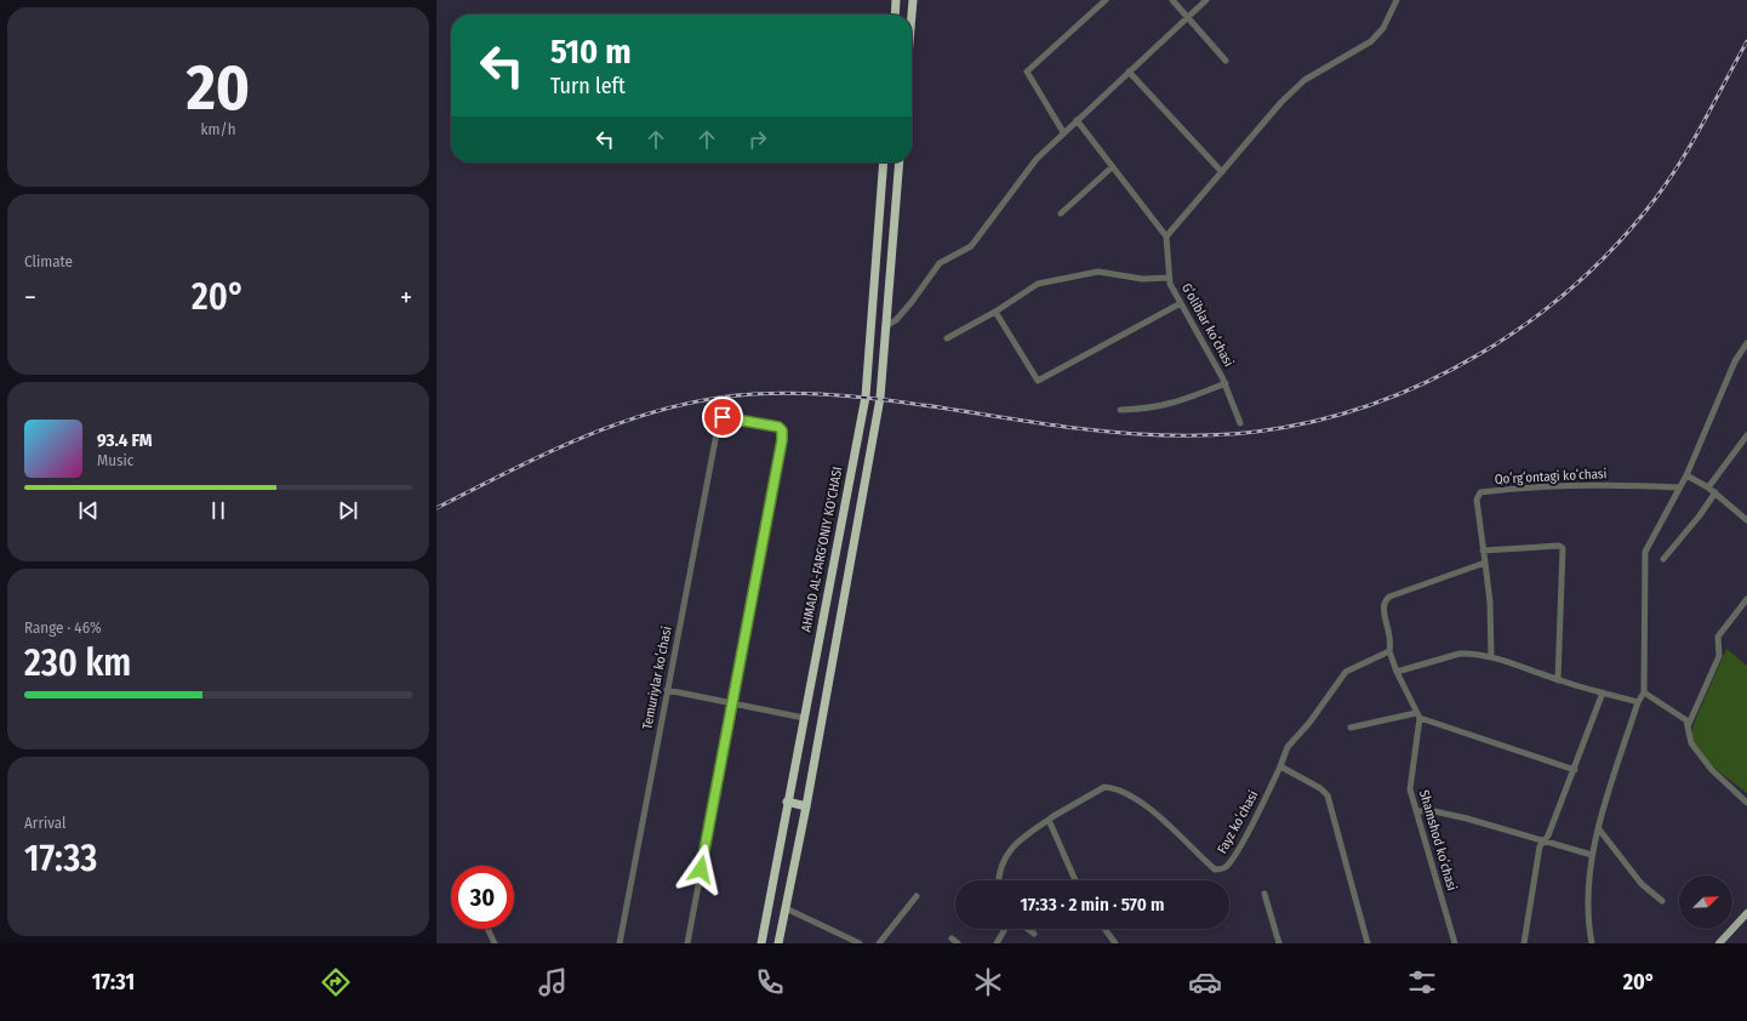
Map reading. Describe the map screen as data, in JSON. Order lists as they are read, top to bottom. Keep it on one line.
{"streets":{"highway":["AHMAD AL-FARG'ONIY KO'CHASI"],"street":["Gʻoliblar koʻchasi","Qoʻrgʻontagi koʻchasi","Temuriylar koʻchasi","Fayz koʻchasi","Shamshod koʻchasi"]},"north":"top right","page":{"tile":[["20","km/h"],"Climate",["Range · 46%","230 km"],["Arrival","17:33"]],"turn":["510 m","Turn left"],"heat":["−","20°","+"],"song":["93.4 FM","Music"],"limit":"30","trip":"17:33 · 2 min · 570 m","tabs":["17:31","20°"]}}
